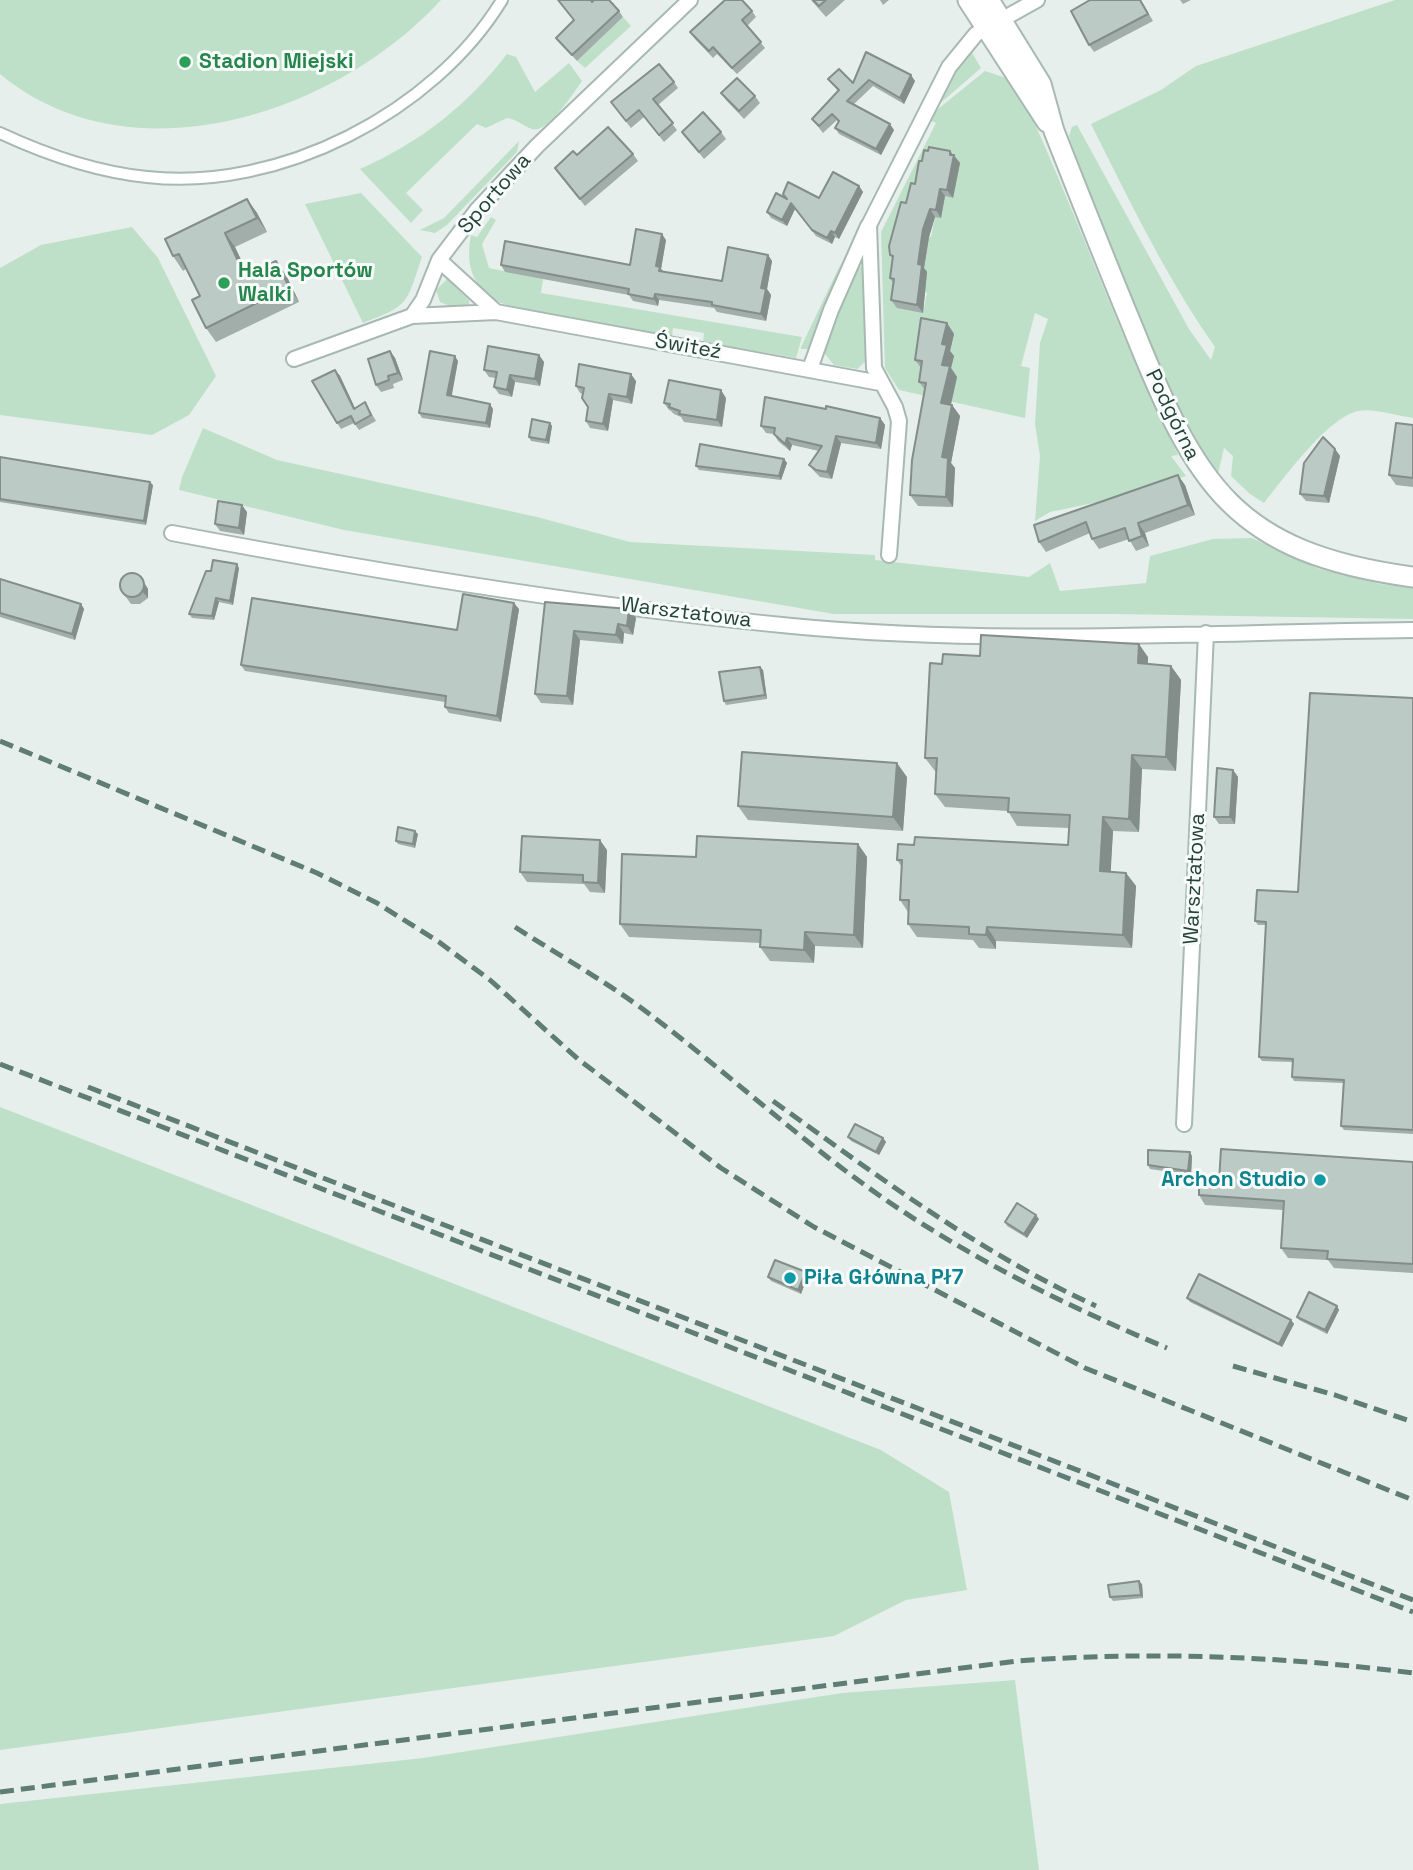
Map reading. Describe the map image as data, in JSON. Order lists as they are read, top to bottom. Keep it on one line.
{"streets":{"street":["Sportowa","Świteź","Podgórna","Warsztatowa"]},"crossings":[["Sportowa","Świteź"]],"places":["Stadion Miejski","Hala Sportów Walki","Archon Studio","Piła Główna Pł7"]}
